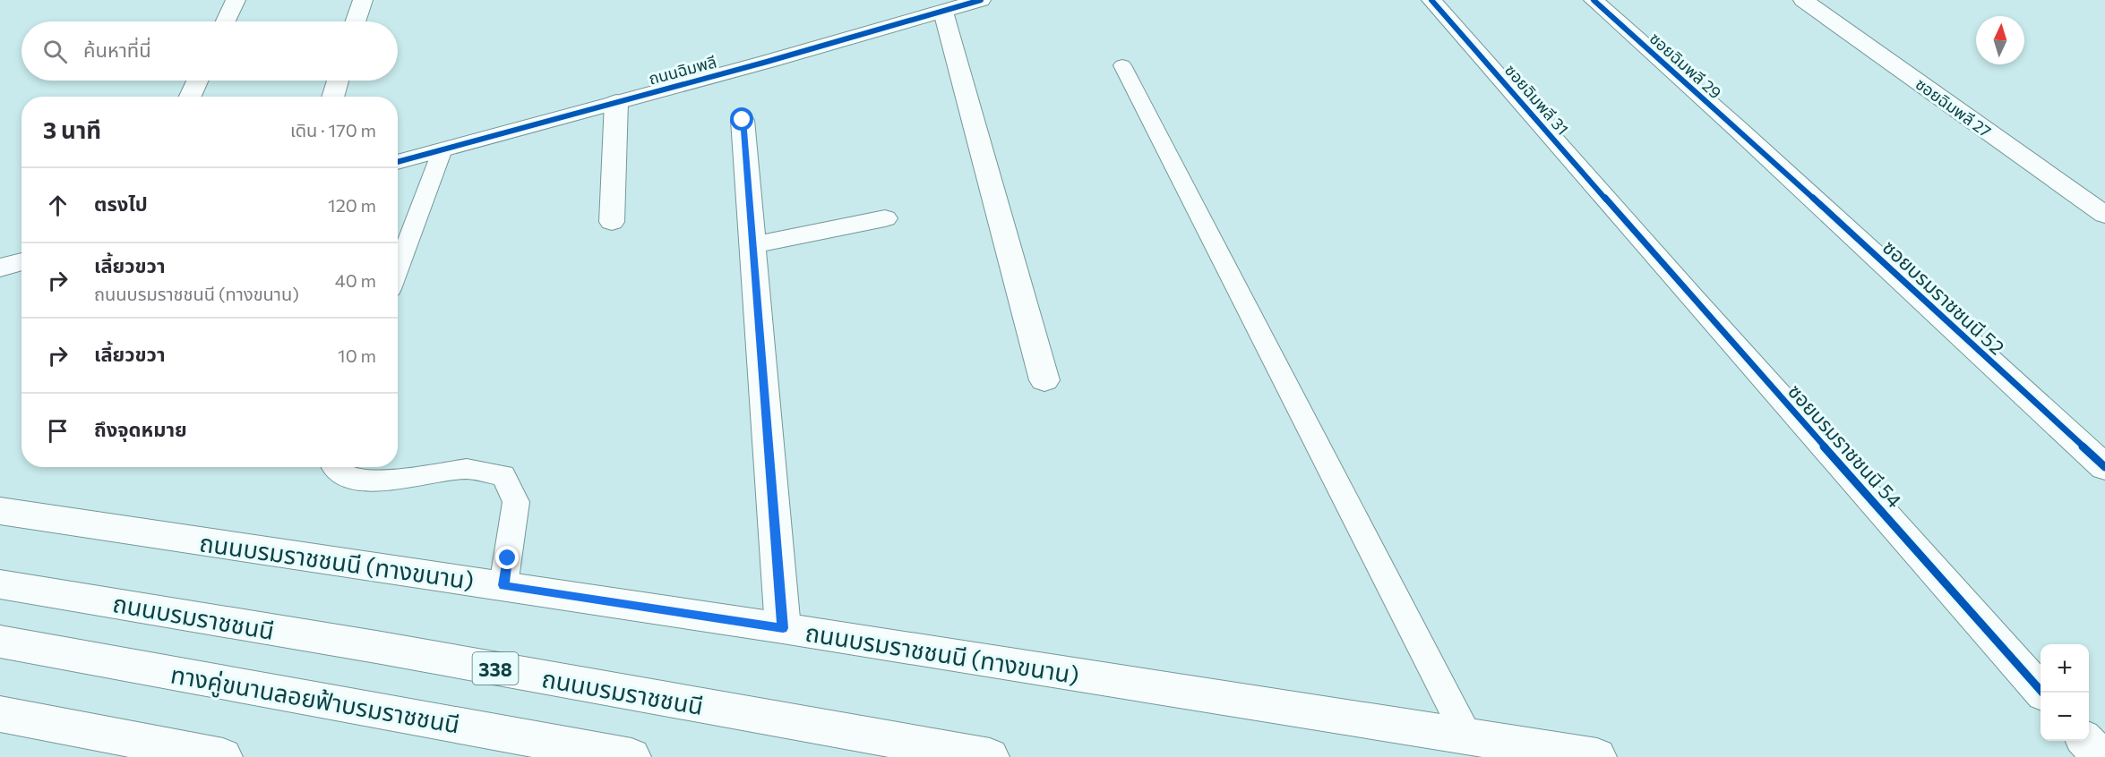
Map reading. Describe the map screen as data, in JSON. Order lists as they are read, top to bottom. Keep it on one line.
{"streets":{"street":["ซอยฉิมพลี 29","ถนนฉิมพลี","ซอยฉิมพลี 31","ซอยฉิมพลี 27","ซอยบรมราชชนนี 52","ซอยบรมราชชนนี 54","ถนนบรมราชชนนี (ทางขนาน)","ถนนบรมราชชนนี","338","ทางคู่ขนานลอยฟ้าบรมราชชนนี"]},"crossings":[["ซอยฉิมพลี 29","ซอยบรมราชชนนี 52"],["ซอยฉิมพลี 31","ซอยบรมราชชนนี 54"]],"north":"top","page":{"search":"ค้นหาที่นี่","heading":["3 นาที","เดิน · 170 m"],"list":[["ตรงไป","120 m"],["เลี้ยวขวา","ถนนบรมราชชนนี (ทางขนาน)","40 m"],["เลี้ยวขวา","10 m"],"ถึงจุดหมาย"],"map_buttons":["+","−"]}}
